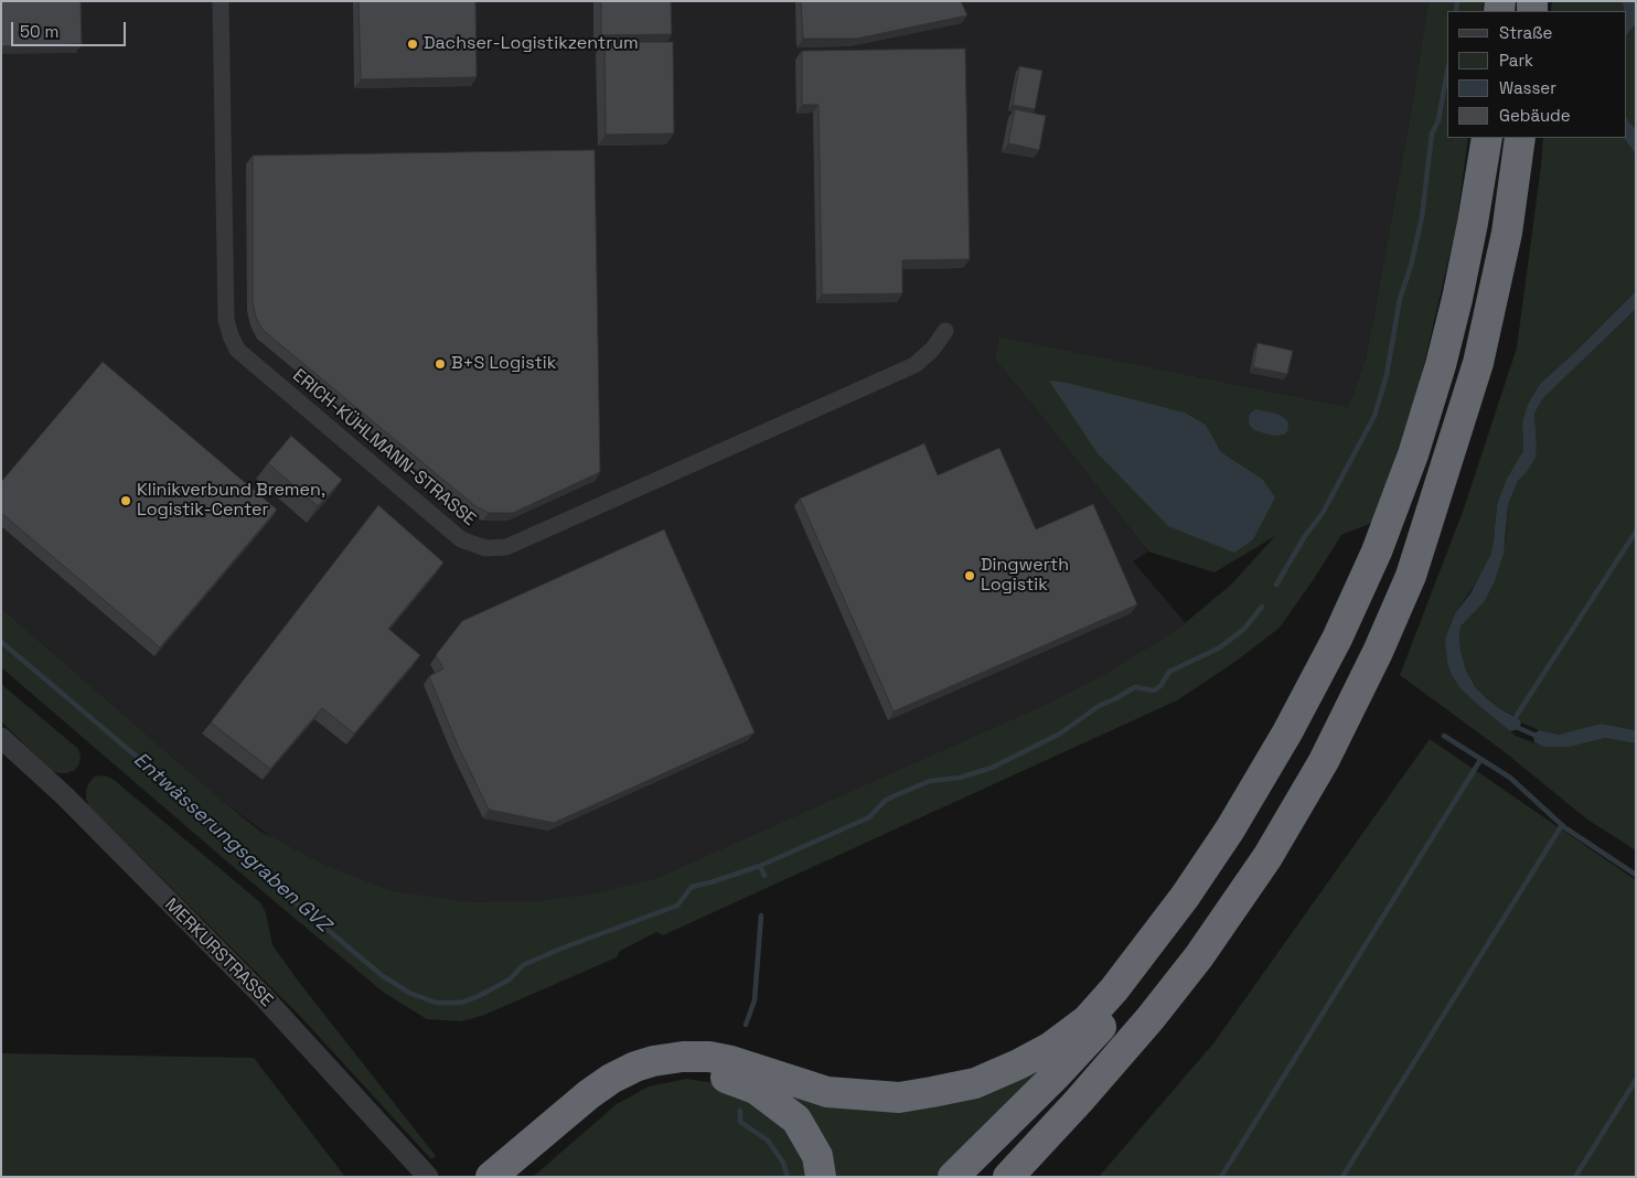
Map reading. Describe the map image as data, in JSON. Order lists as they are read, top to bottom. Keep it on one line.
{"streets":{"street":["ERICH-KÜHLMANN-STRASSE","MERKURSTRASSE"]},"water":["Entwässerungsgraben GVZ"],"places":["Dachser-Logistikzentrum","B+S Logistik","Klinikverbund Bremen, Logistik-Center","Dingwerth Logistik"],"legend":["Straße","Park","Wasser","Gebäude"],"scale_bar":"50 m"}
